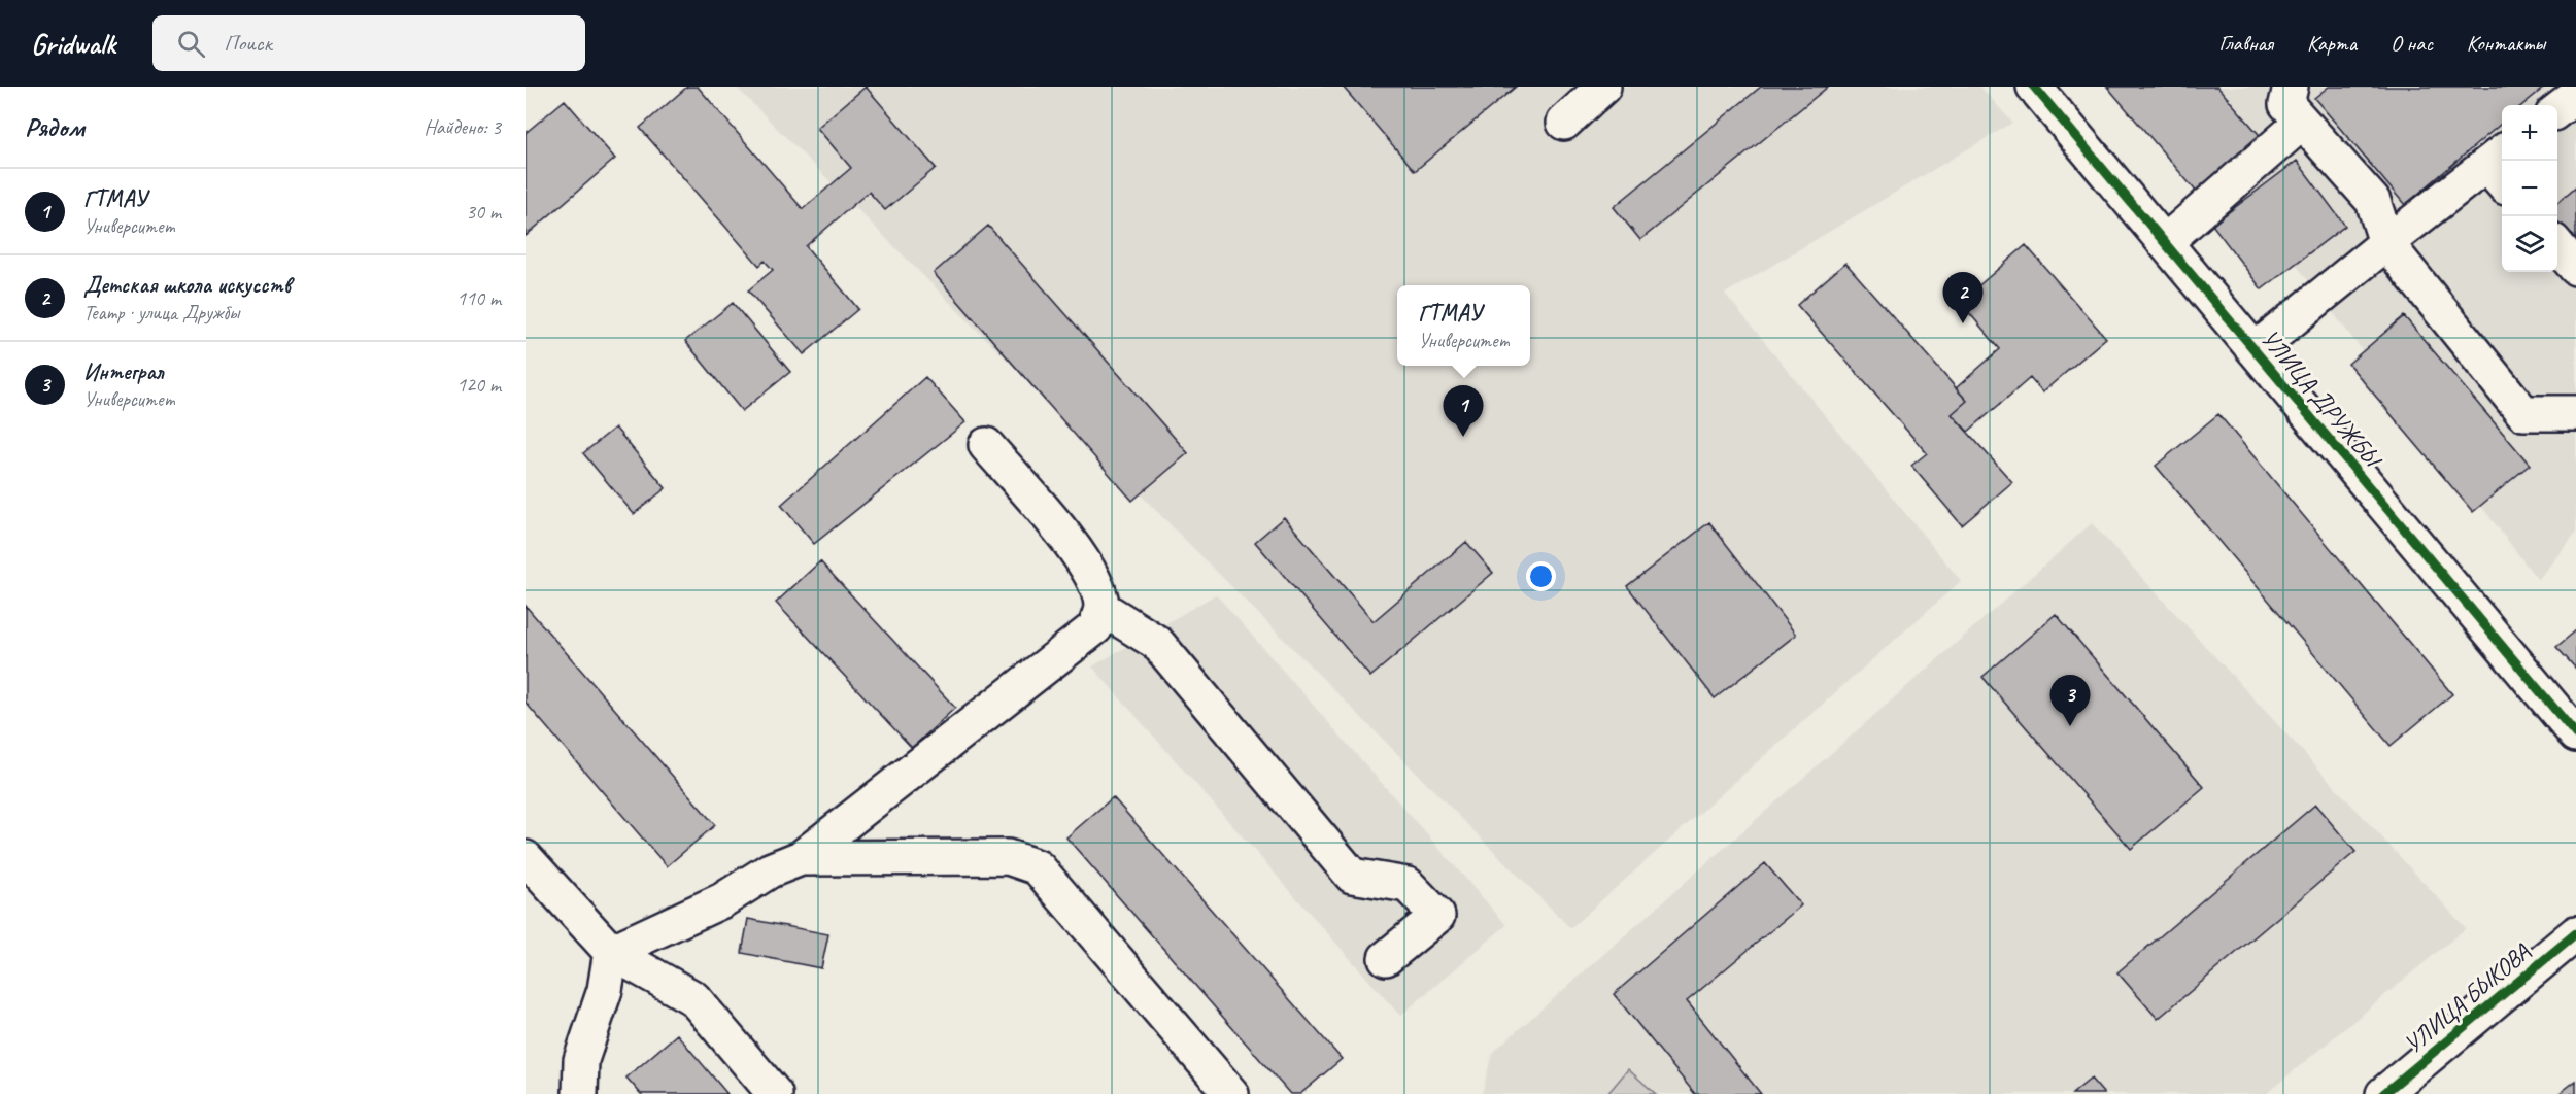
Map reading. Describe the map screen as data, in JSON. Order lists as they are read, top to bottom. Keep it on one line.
{"streets":{"street":["УЛИЦА ДРУЖБЫ","УЛИЦА БЫКОВА"]},"page":{"header":"Gridwalk","search":"Поиск","nav":["Главная","Карта","О нас","Контакты"],"heading":["Рядом","Найдено: 3"],"map_buttons":["+","−"],"list":[{"mark":"1","name":"ГТМАУ","note":"Университет","value":"30 m"},{"mark":"2","name":"Детская школа искусств","note":"Театр · улица Дружбы","value":"110 m"},{"mark":"3","name":"Интеграл","note":"Университет","value":"120 m"}],"pins":["2","1","3"],"popup":["ГТМАУ","Университет"]}}
